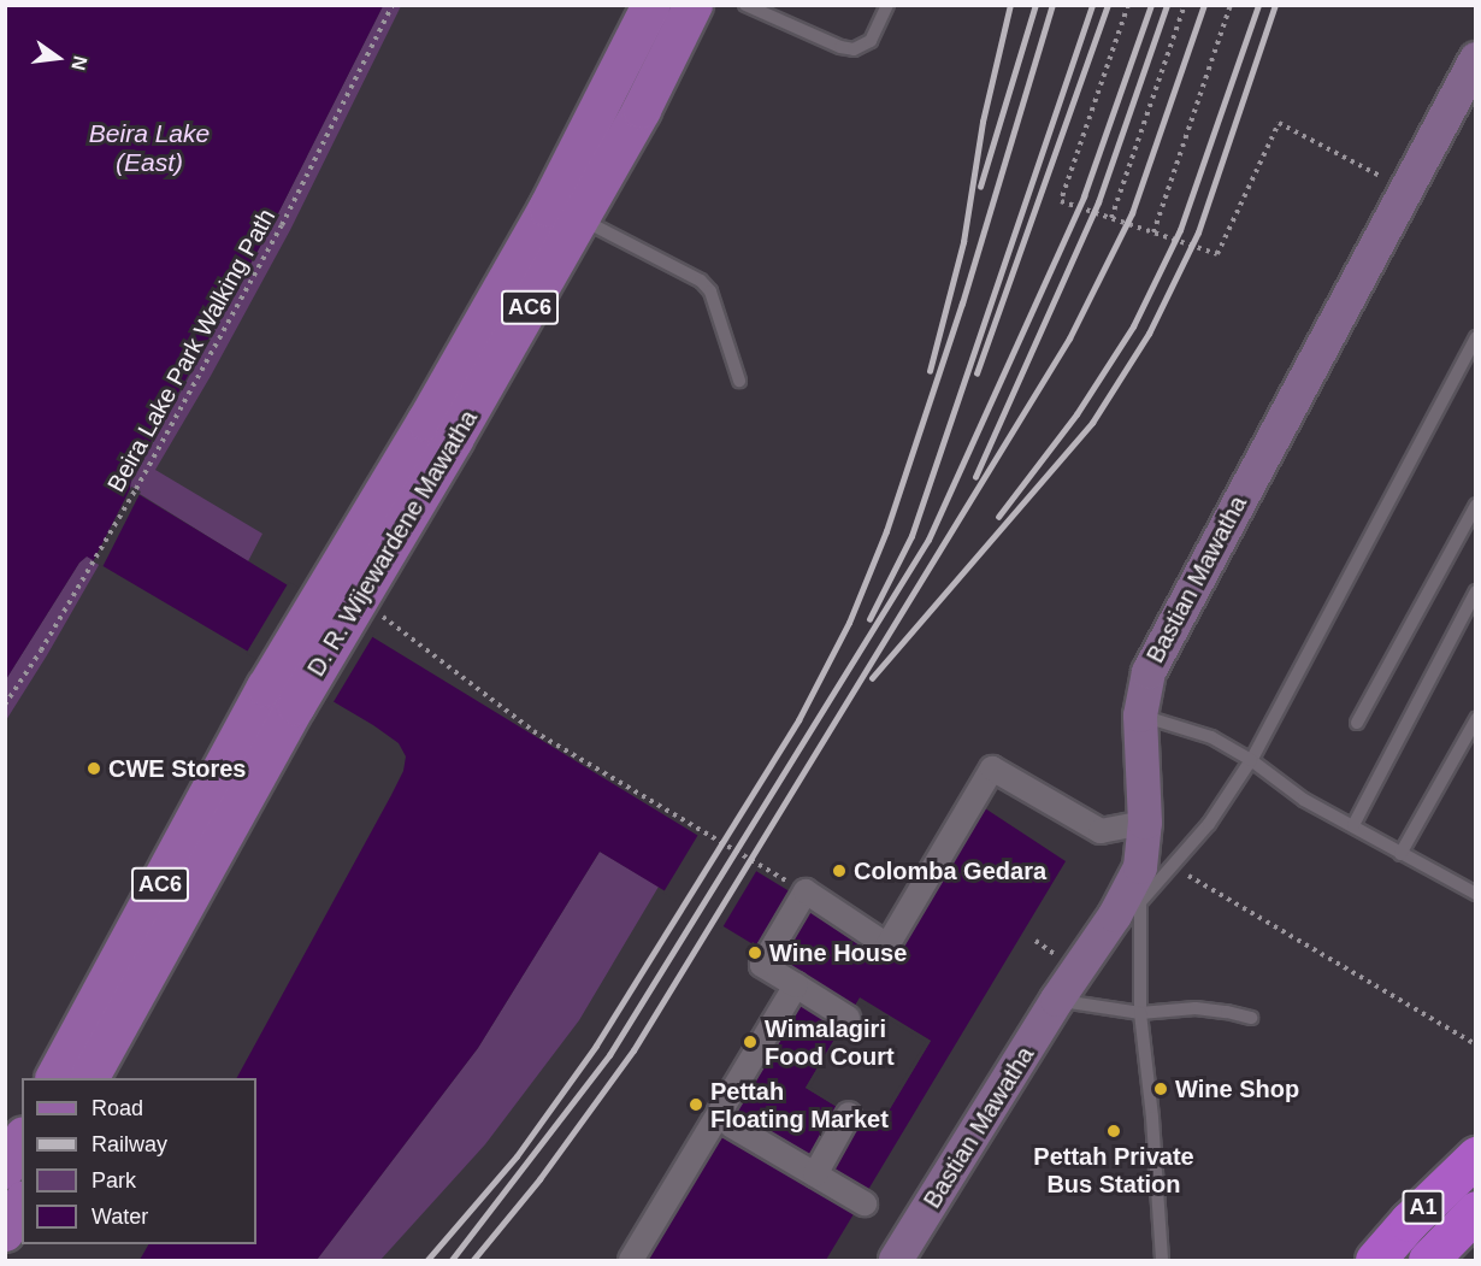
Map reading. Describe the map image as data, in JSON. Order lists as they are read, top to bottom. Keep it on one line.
{"streets":{"highway":["A1"],"main road":["AC6","D. R. Wijewardene Mawatha"],"street":["Bastian Mawatha"],"path":["Beira Lake Park Walking Path"]},"water":["Beira Lake (East)"],"places":["CWE Stores","Colomba Gedara","Wine House","Wimalagiri Food Court","Wine Shop","Pettah Floating Market","Pettah Private Bus Station"],"legend":["Road","Railway","Park","Water"],"north":"right"}
